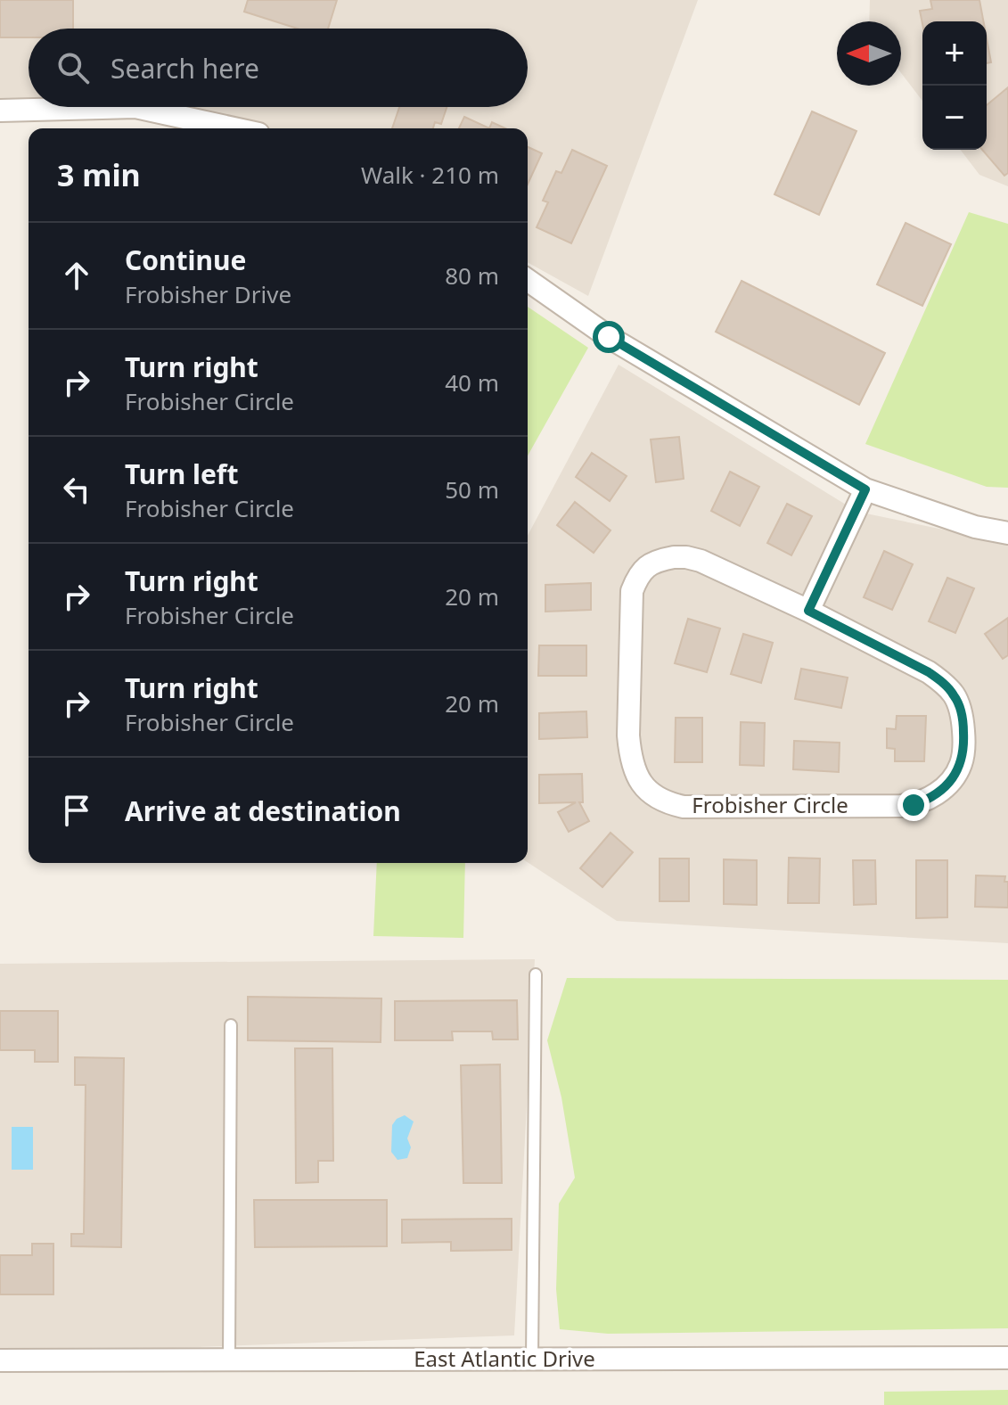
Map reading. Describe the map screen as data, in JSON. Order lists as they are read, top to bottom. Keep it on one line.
{"streets":{"street":["Frobisher Circle","East Atlantic Drive"]},"north":"left","page":{"map_buttons":["+","−"],"search":"Search here","heading":["3 min","Walk · 210 m"],"list":[["Continue","Frobisher Drive","80 m"],["Turn right","Frobisher Circle","40 m"],["Turn left","Frobisher Circle","50 m"],["Turn right","Frobisher Circle","20 m"],["Turn right","Frobisher Circle","20 m"],"Arrive at destination"]}}
